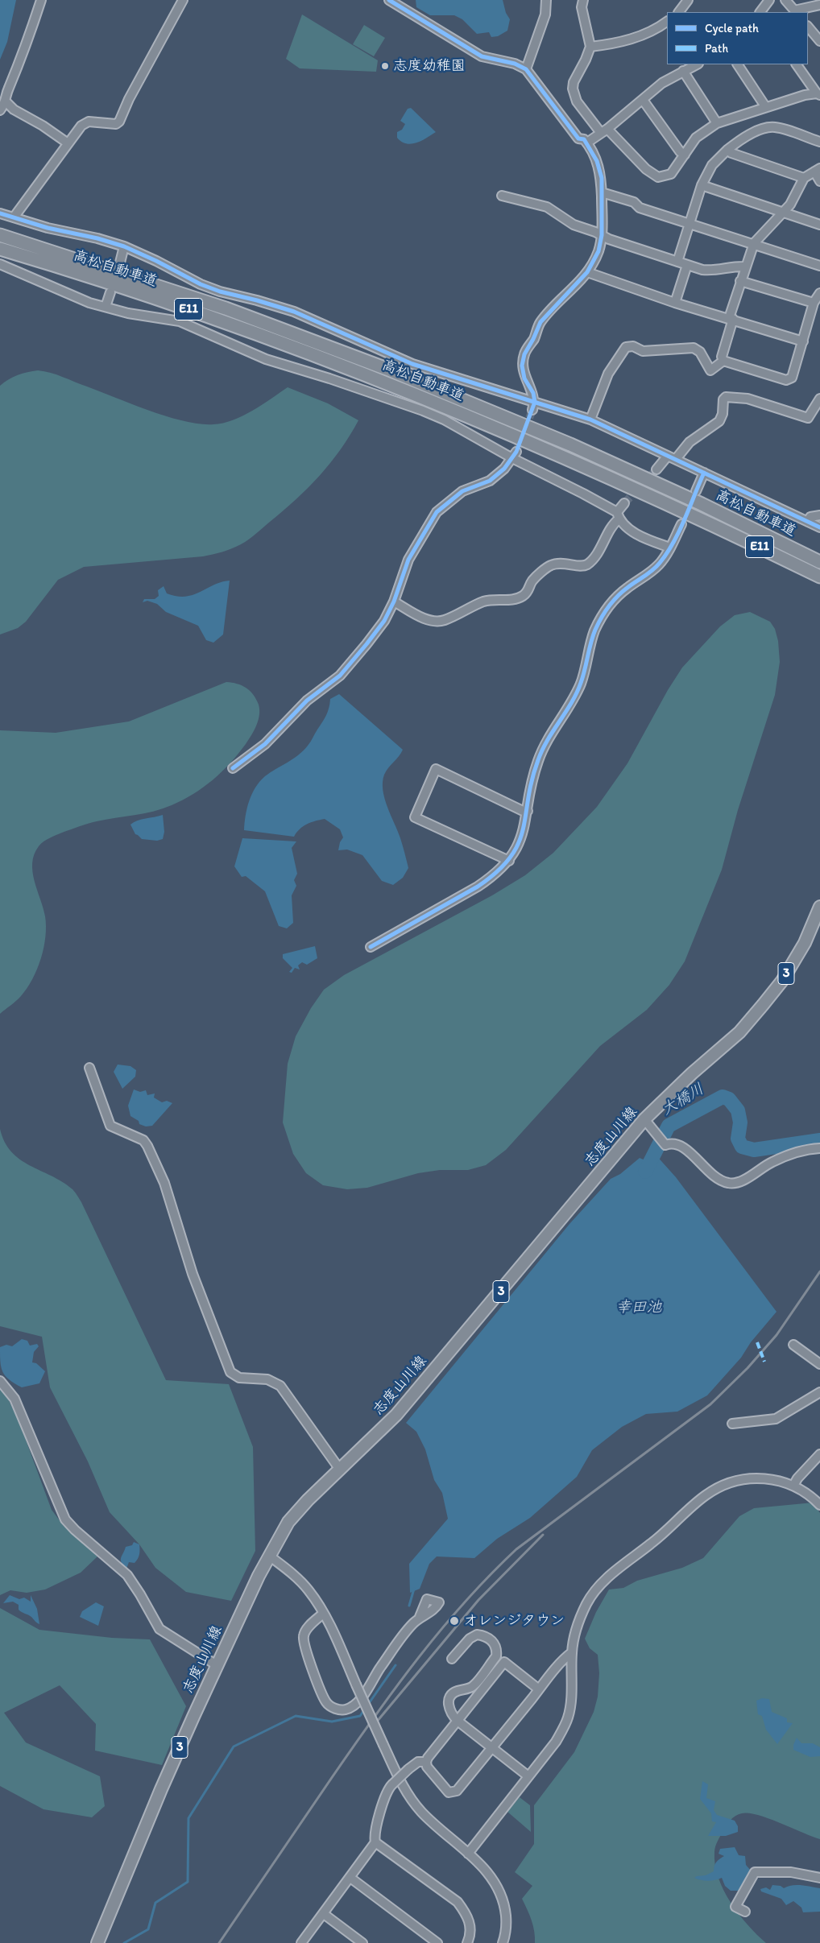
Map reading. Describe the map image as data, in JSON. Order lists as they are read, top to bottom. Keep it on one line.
{"streets":{"highway":["高松自動車道","E11"],"main road":["3","志度山川線"]},"water":["大橋川","幸田池"],"places":["志度幼稚園","オレンジタウン"],"legend":["Cycle path","Path"]}
